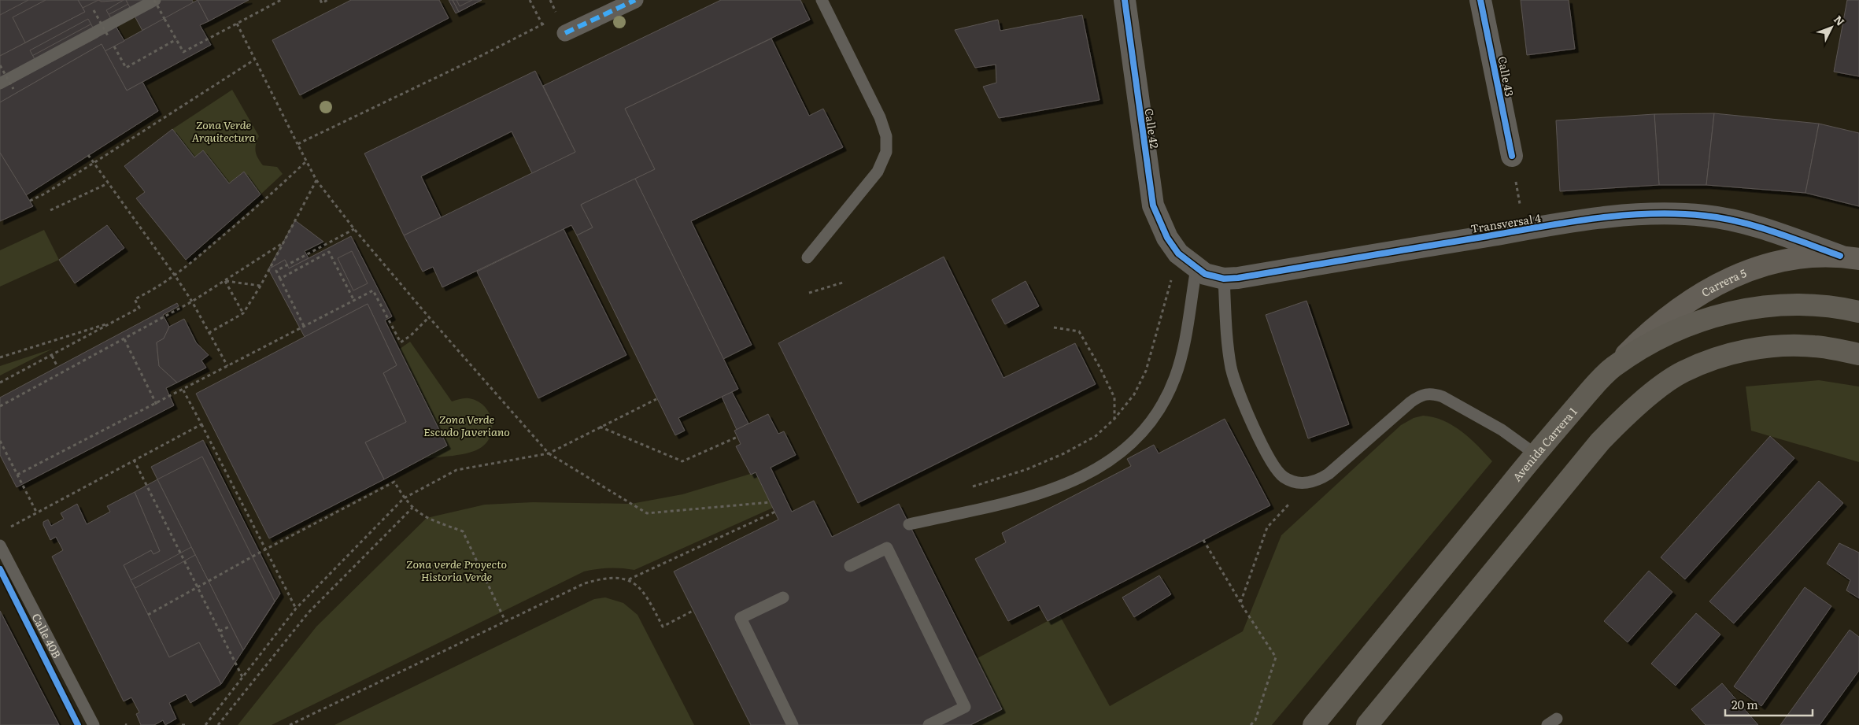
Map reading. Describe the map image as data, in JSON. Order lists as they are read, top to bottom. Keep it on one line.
{"streets":{"main road":["Carrera 5","Avenida Carrera 1"],"street":["Calle 43","Calle 42","Transversal 4"],"lane":["Calle 40B"]},"crossings":[["Calle 42","Transversal 4"],["Transversal 4","Carrera 5"],["Carrera 5","Avenida Carrera 1"]],"parks":["Zona Verde Arquitectura","Zona Verde Escudo Javeriano","Zona verde Proyecto Historia Verde"],"scale_bar":"20 m","north":"top right"}
